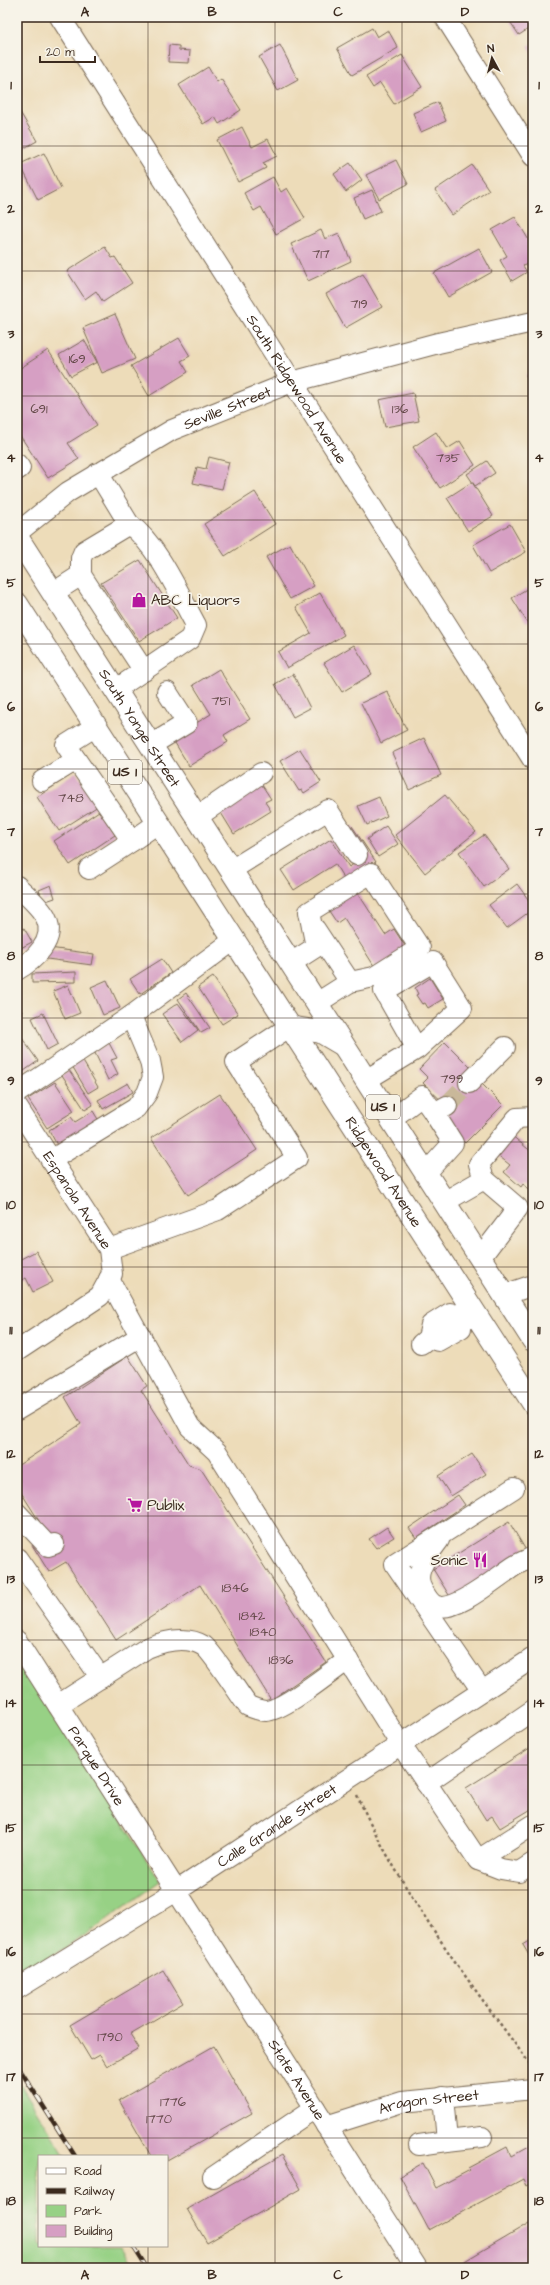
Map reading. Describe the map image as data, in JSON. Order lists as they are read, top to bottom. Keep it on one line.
{"streets":{"main road":["South Yonge Street","US 1","Ridgewood Avenue"],"street":["South Ridgewood Avenue","Seville Street","Espanola Avenue","Parque Drive","Calle Grande Street","State Avenue","Aragon Street"]},"crossings":[["South Ridgewood Avenue","Seville Street"],["South Yonge Street","US 1"],["US 1","Ridgewood Avenue"],["Parque Drive","Calle Grande Street"],["Parque Drive","State Avenue"],["Calle Grande Street","State Avenue"],["State Avenue","Aragon Street"]],"places":{"shop":["ABC Liquors"],"supermarket":["Publix"],"restaurant":["Sonic"]},"house_numbers":["717","719","169","691","136","735","751","748","799","1846","1842","1840","1836","1790","1776","1770"],"legend":["Road","Railway","Park","Building"],"scale_bar":"20 m","north":"top","grid":{"columns":["A","B","C","D"],"rows":["1","2","3","4","5","6","7","8","9","10","11","12","13","14","15","16","17","18"]}}
